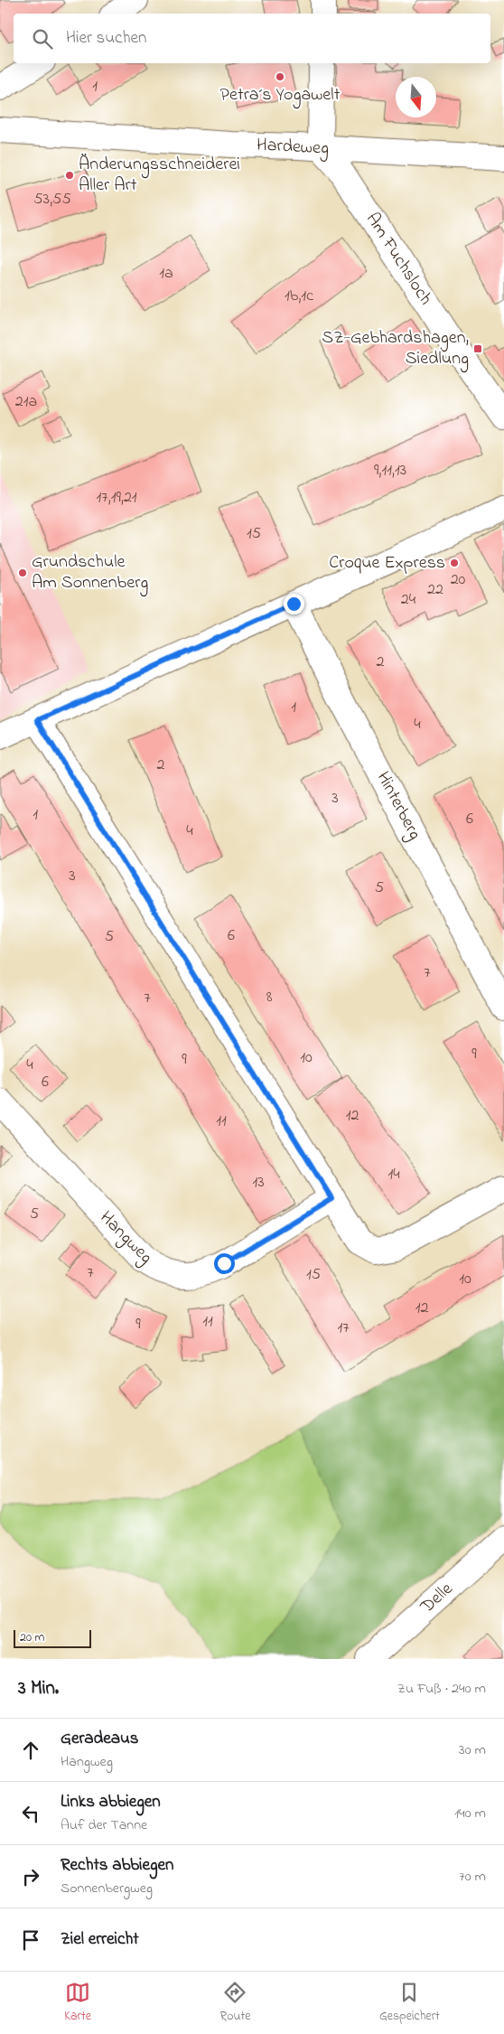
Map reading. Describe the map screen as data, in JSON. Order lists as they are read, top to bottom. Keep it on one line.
{"streets":{"street":["Hardeweg","Am Fuchsloch","Hinterberg","Hangweg","Delle"]},"crossings":[["Hardeweg","Am Fuchsloch"]],"places":{"other":["Petra´s Yogawelt","Änderungsschneiderei Aller Art","Croque Express","Grundschule Am Sonnenberg"],"transit":["SZ-Gebhardshagen, Siedlung"]},"house_numbers":["1","53,55","1a","1b,1c","21a","9,11,13","17,19,21","15","20","22","24","2","1","4","2","3","1","6","4","3","5","6","5","7","8","7","9","10","9","4","6","12","11","14","13","5","7","15","10","12","11","9","17"],"scale_bar":"20 m","north":"bottom","page":{"search":"Hier suchen","scale":"20 m","heading":["3 Min.","Zu Fuß · 240 m"],"list":[["Geradeaus","Hangweg","30 m"],["Links abbiegen","Auf der Tanne","140 m"],["Rechts abbiegen","Sonnenbergweg","70 m"],"Ziel erreicht"],"nav":["Karte","Route","Gespeichert"]}}
